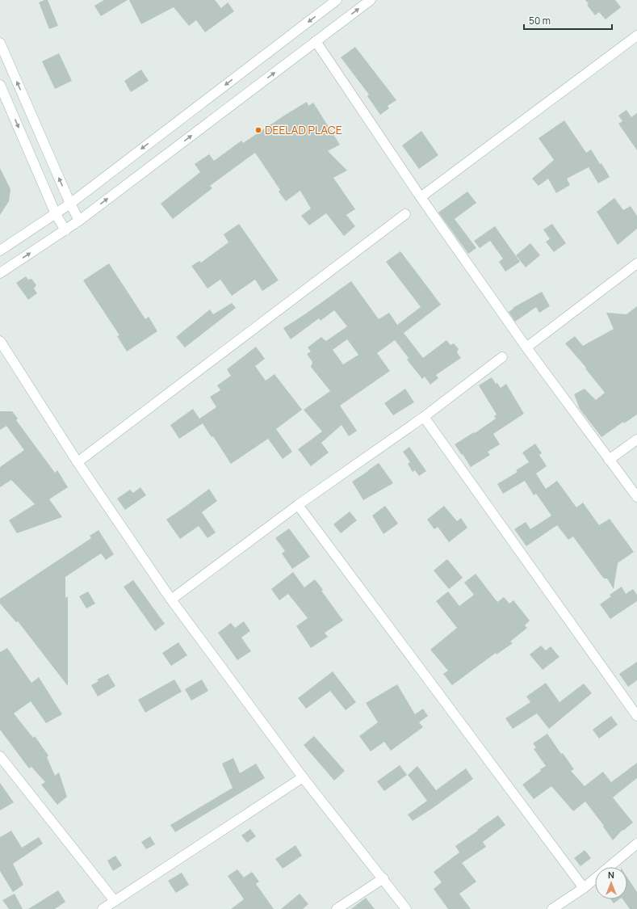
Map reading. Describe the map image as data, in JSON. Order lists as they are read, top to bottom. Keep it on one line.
{"places":["DEELAD PLACE"],"scale_bar":"50 m","north":"top"}
